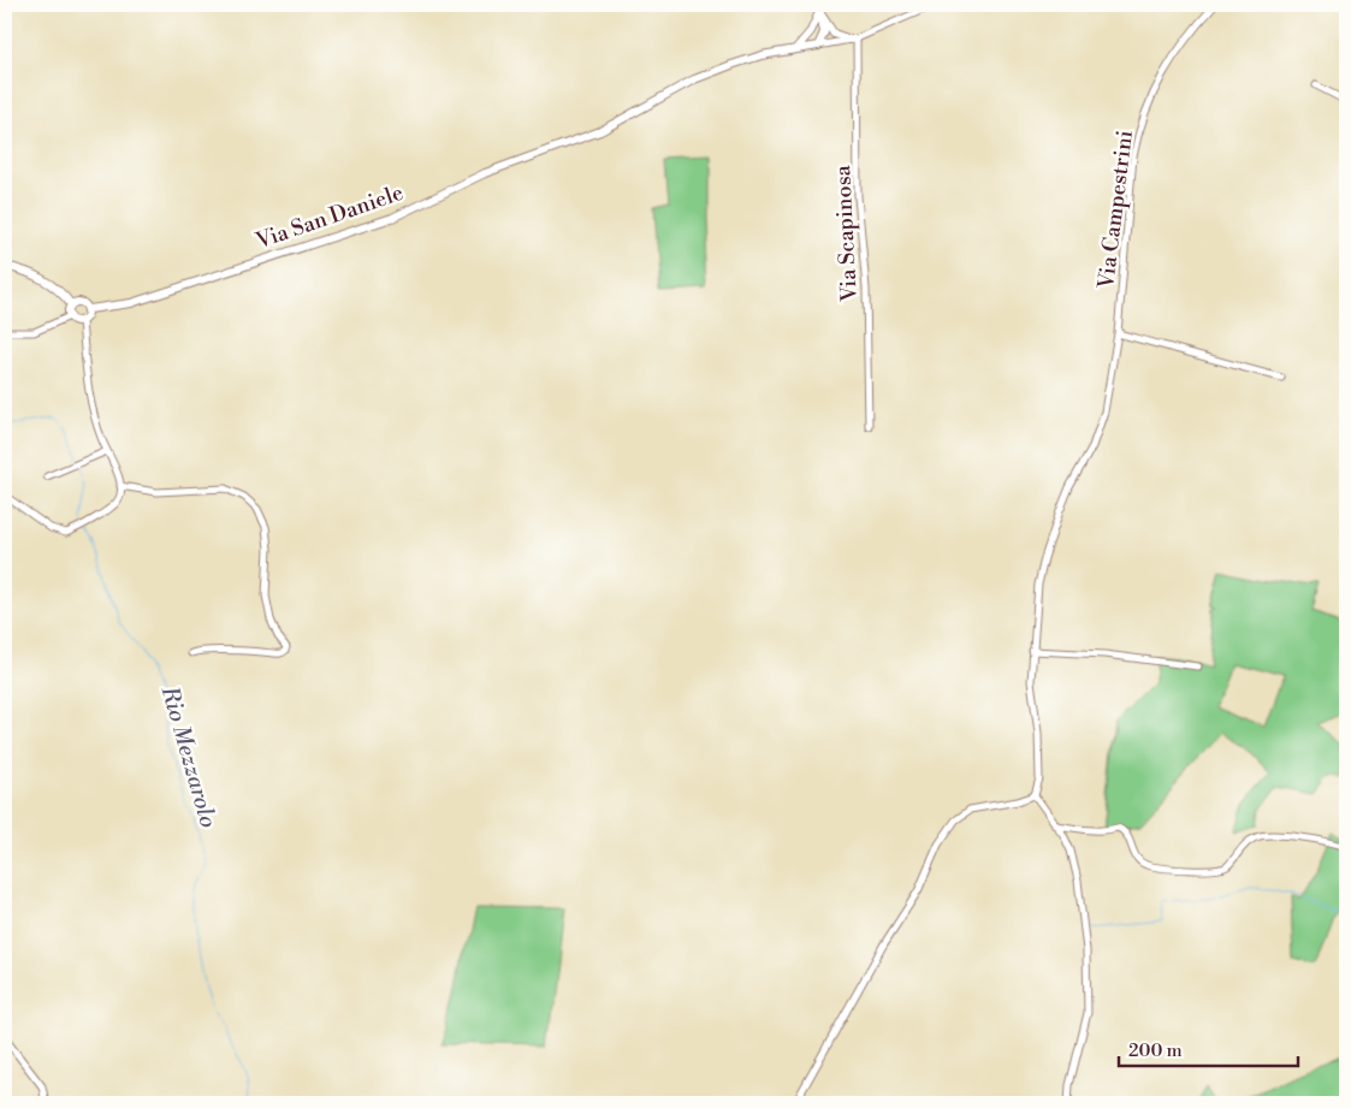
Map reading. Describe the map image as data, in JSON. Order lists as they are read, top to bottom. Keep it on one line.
{"streets":{"street":["Via Campestrini","Via San Daniele","Via Scapinosa"]},"water":["Rio Mezzarolo"],"scale_bar":"200 m"}
